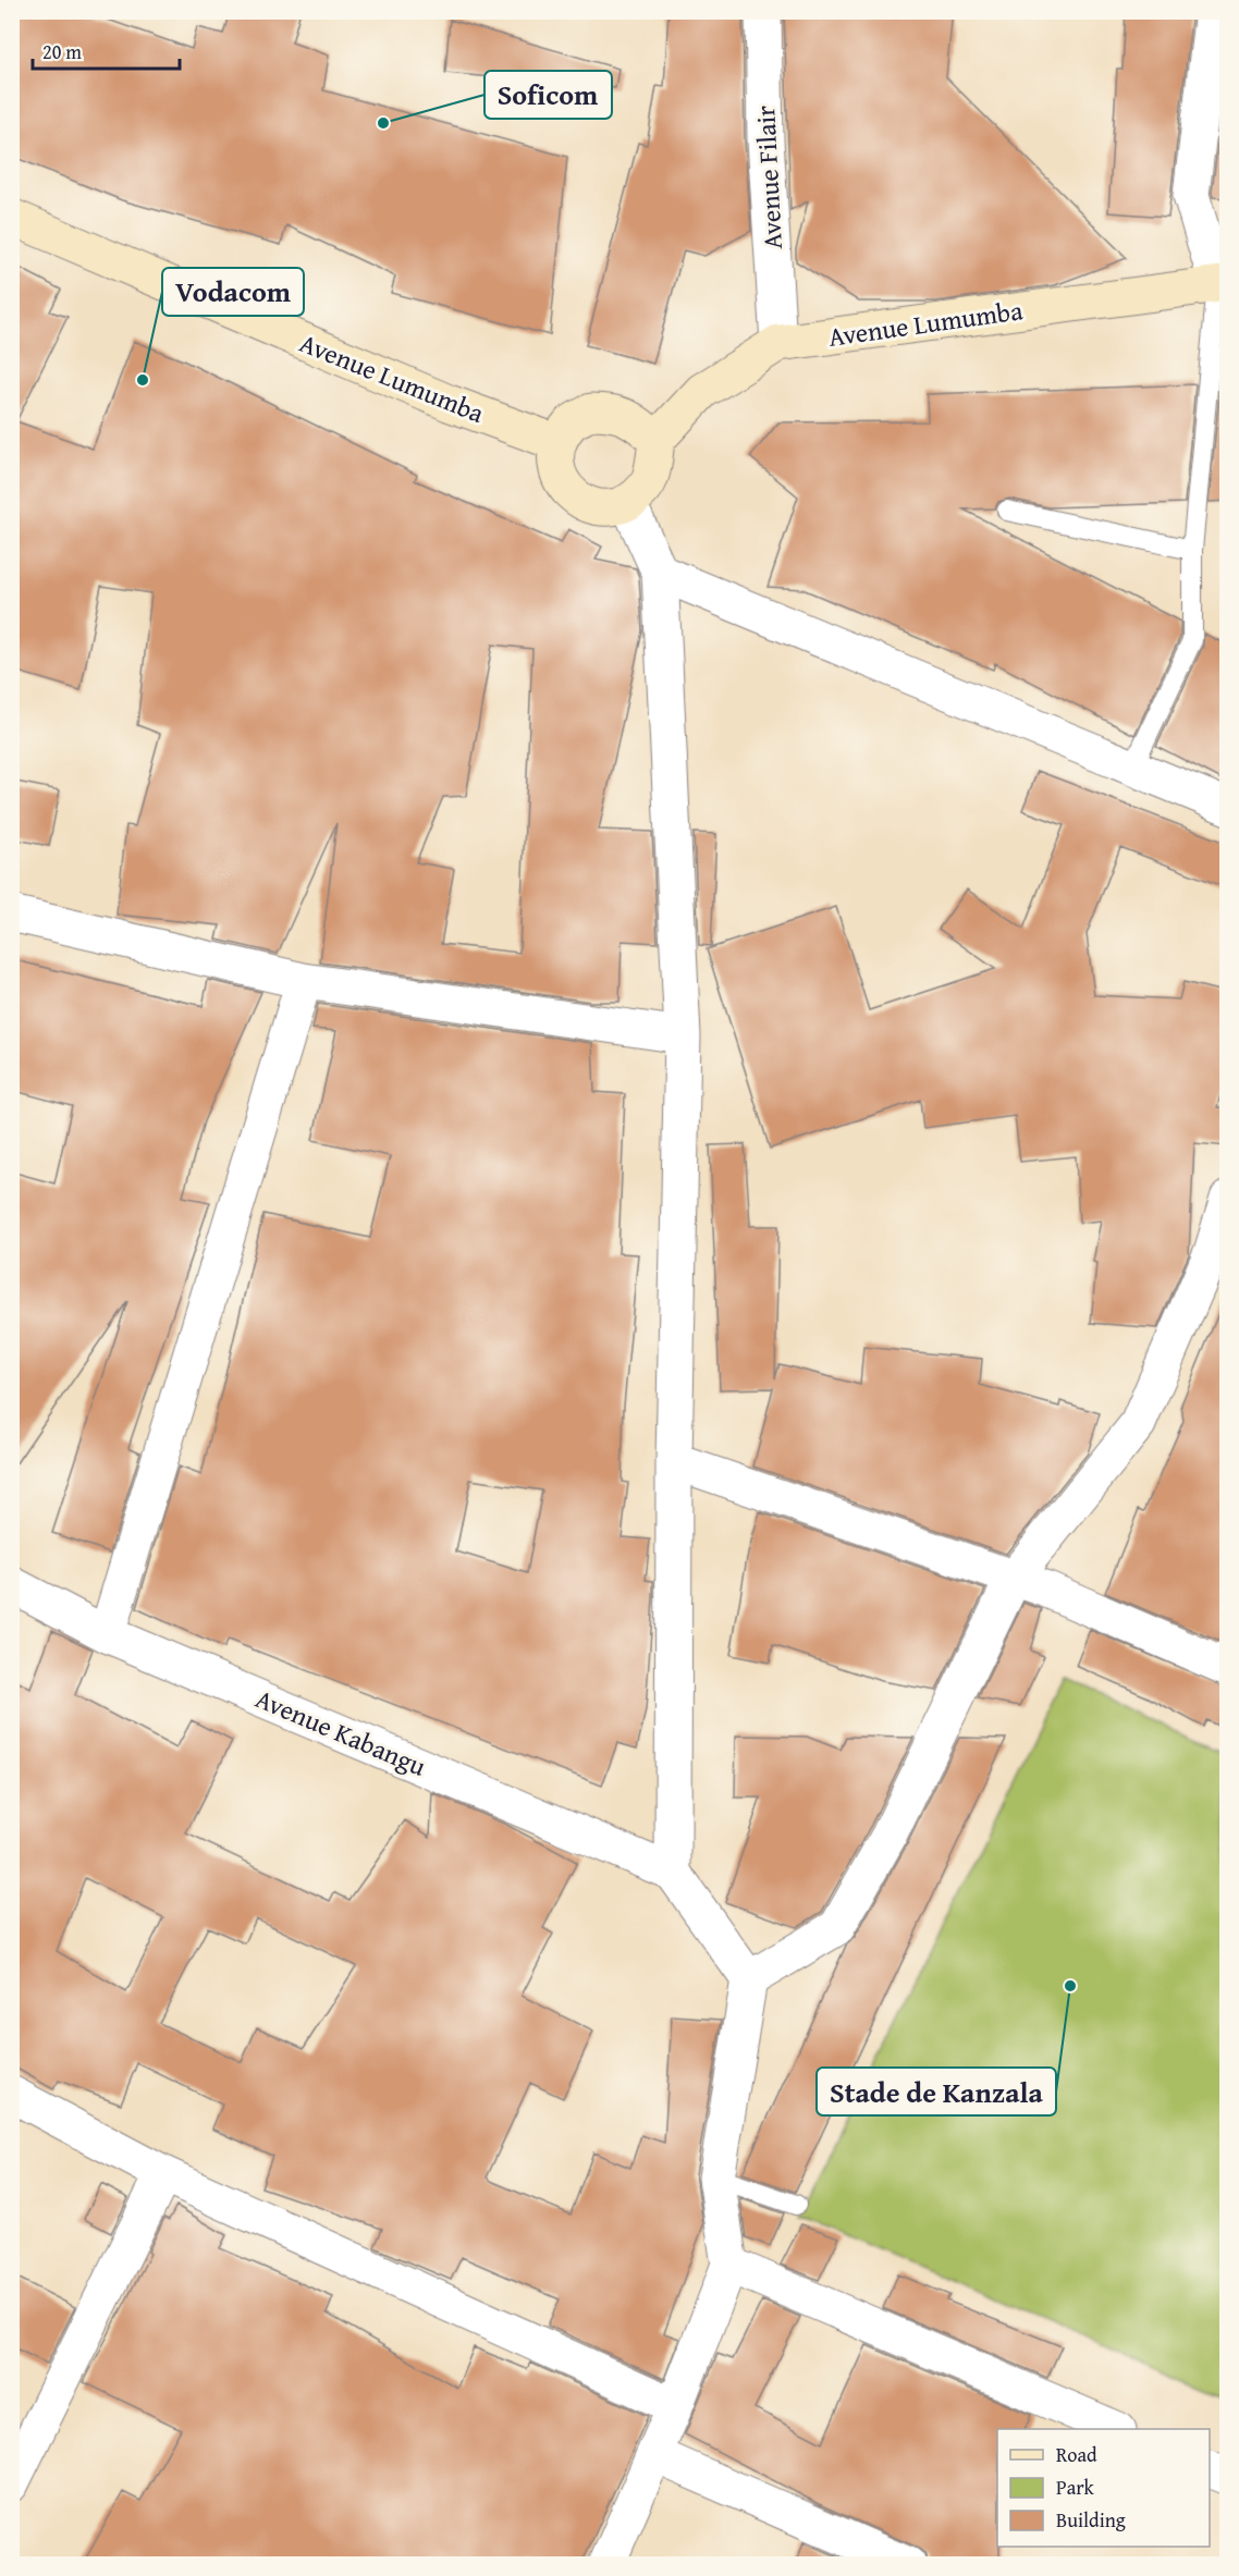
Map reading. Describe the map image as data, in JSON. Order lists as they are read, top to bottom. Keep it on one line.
{"streets":{"main road":["Avenue Lumumba"],"street":["Avenue Filair","Avenue Kabangu"]},"crossings":[["Avenue Filair","Avenue Lumumba"]],"places":["Soficom","Vodacom","Stade de Kanzala"],"legend":["Road","Park","Building"],"scale_bar":"20 m"}
